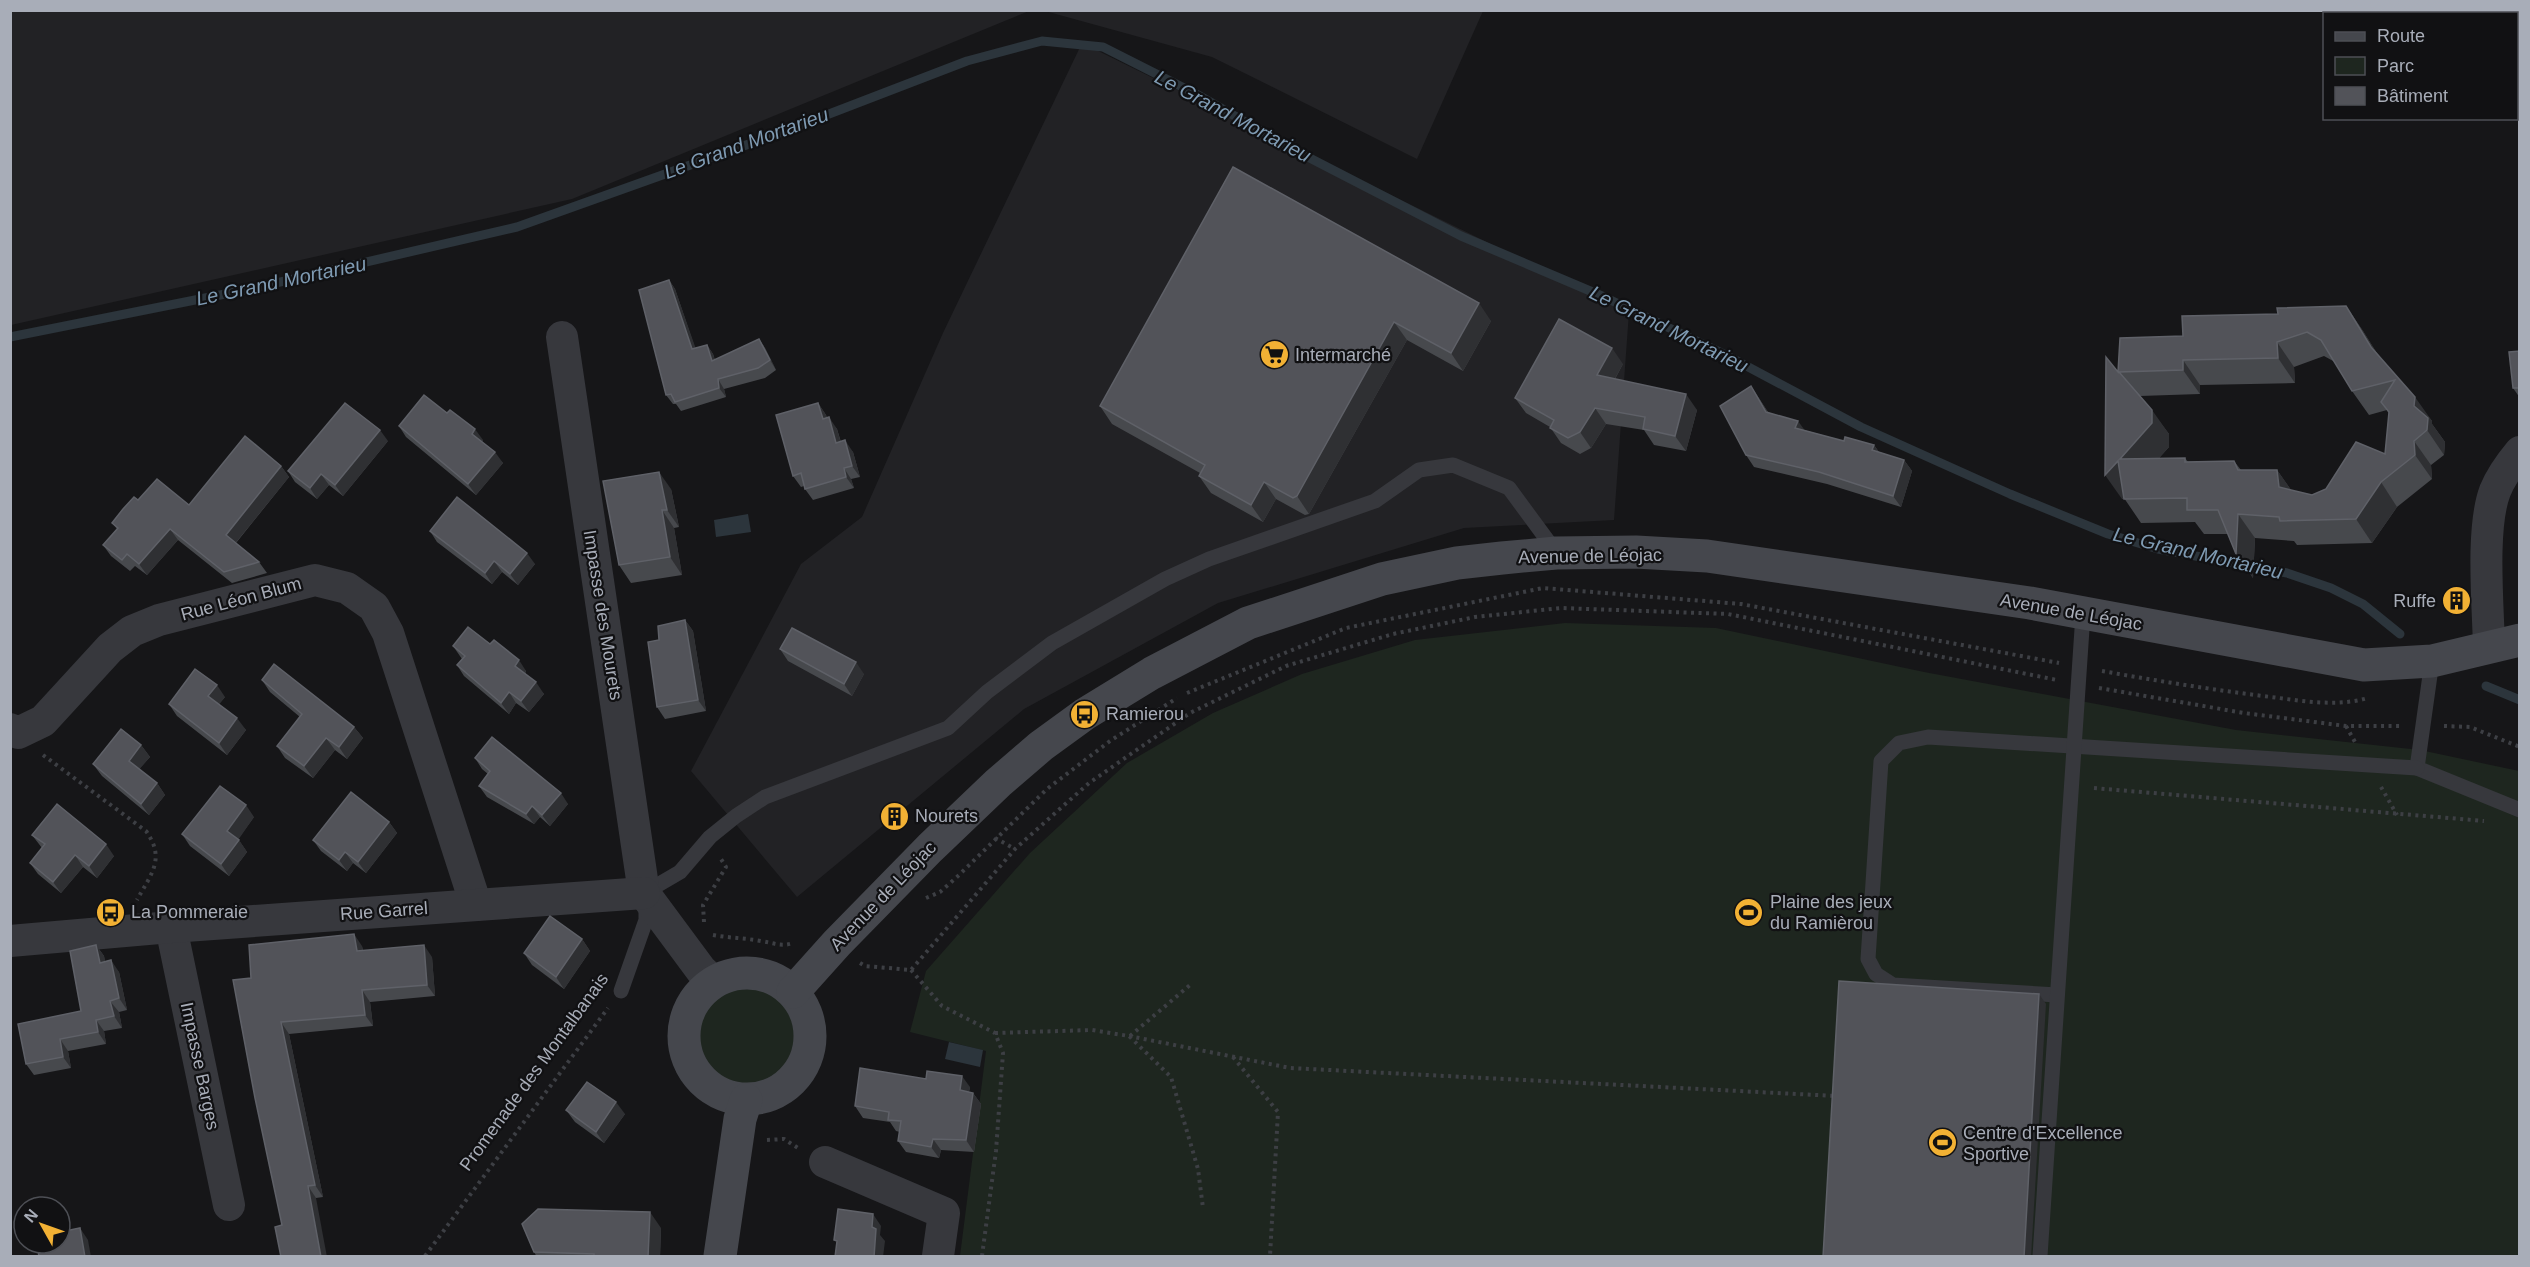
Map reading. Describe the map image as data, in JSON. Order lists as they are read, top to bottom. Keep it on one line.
{"streets":{"main road":["Avenue de Léojac"],"street":["Rue Léon Blum","Impasse des Mourets","Rue Garrel","Impasse Barges"],"lane":["Promenade des Montalbanais"]},"crossings":[["Rue Léon Blum","Rue Garrel"],["Impasse des Mourets","Rue Garrel"],["Impasse des Mourets","Promenade des Montalbanais"],["Rue Garrel","Impasse Barges"],["Rue Garrel","Promenade des Montalbanais"]],"water":["Le Grand Mortarieu"],"places":{"supermarket":["Intermarché"],"building":["Ruffe","Nourets"],"bus stop":["Ramierou","La Pommeraie"],"sports":["Plaine des jeux du Ramièrou","Centre d'Excellence Sportive"]},"legend":["Route","Parc","Bâtiment"],"north":"top left"}
